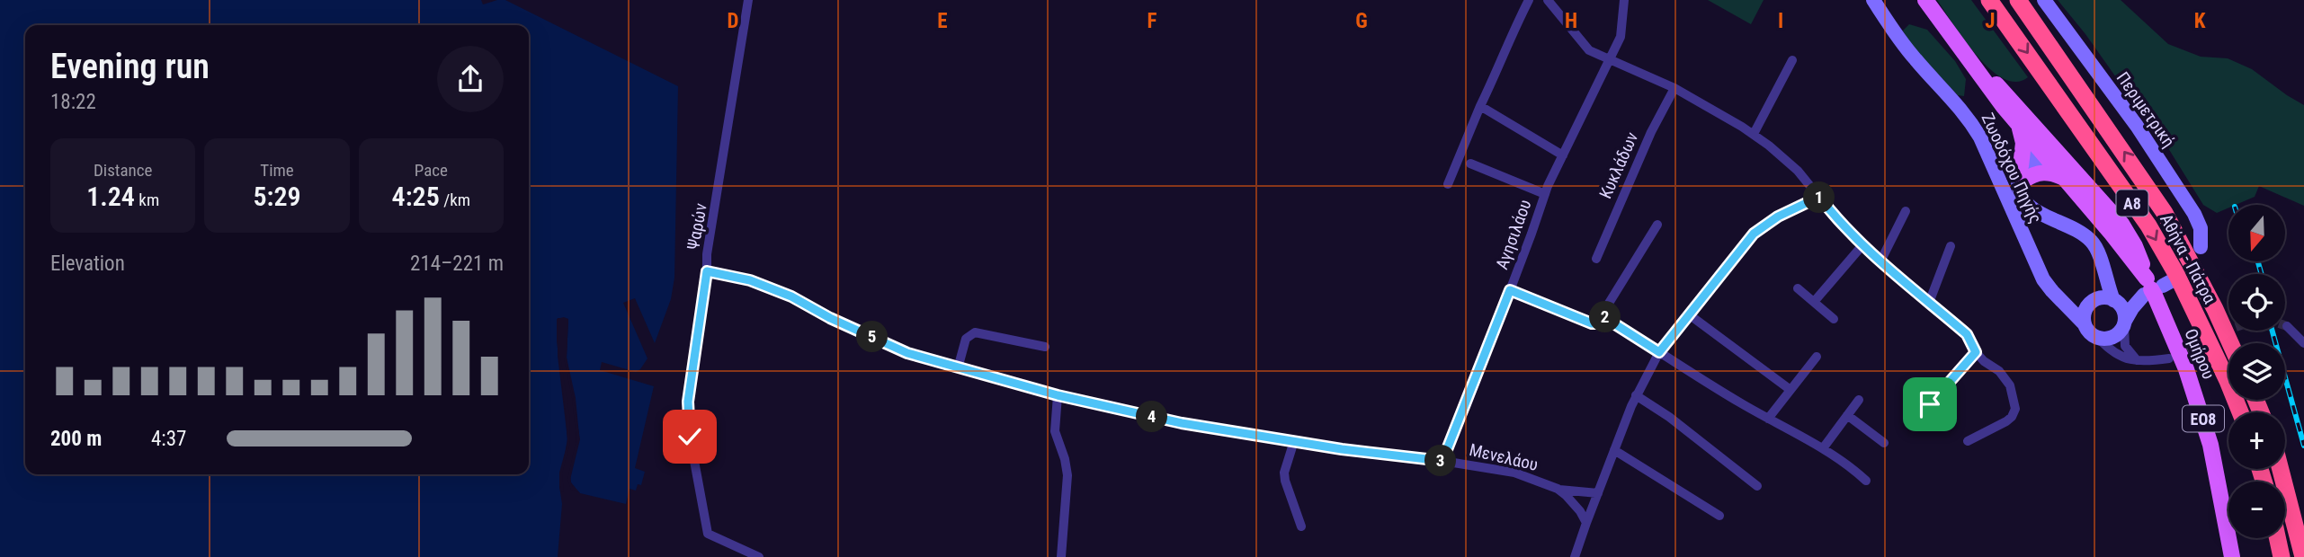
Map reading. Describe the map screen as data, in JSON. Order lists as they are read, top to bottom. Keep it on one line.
{"streets":{"highway":["Α8","Αθήνα - Πάτρα"],"main road":["Περιμετρική","Ζωοδόχου Πηγής","Ομήρου","ΕΟ8"],"street":["Κυκλάδων","Ψαρών","Αγησιλάου","Μενελάου"]},"crossings":[["Ψαρών","Μενελάου"],["Αγησιλάου","Μενελάου"]],"north":"bottom","page":{"heading":["Evening run","18:22"],"stats":[["Distance","1.24 km"],["Time","5:29"],["Pace","4:25 /km"]],"pins":["1","2","5","4","3"],"map_buttons":["+","−"],"chart":["Elevation","214–221 m"],"list":[{"name":"200 m","note":"4:37"}]},"grid":{"columns":["D","E","F","G","H","I","J","K"]}}
